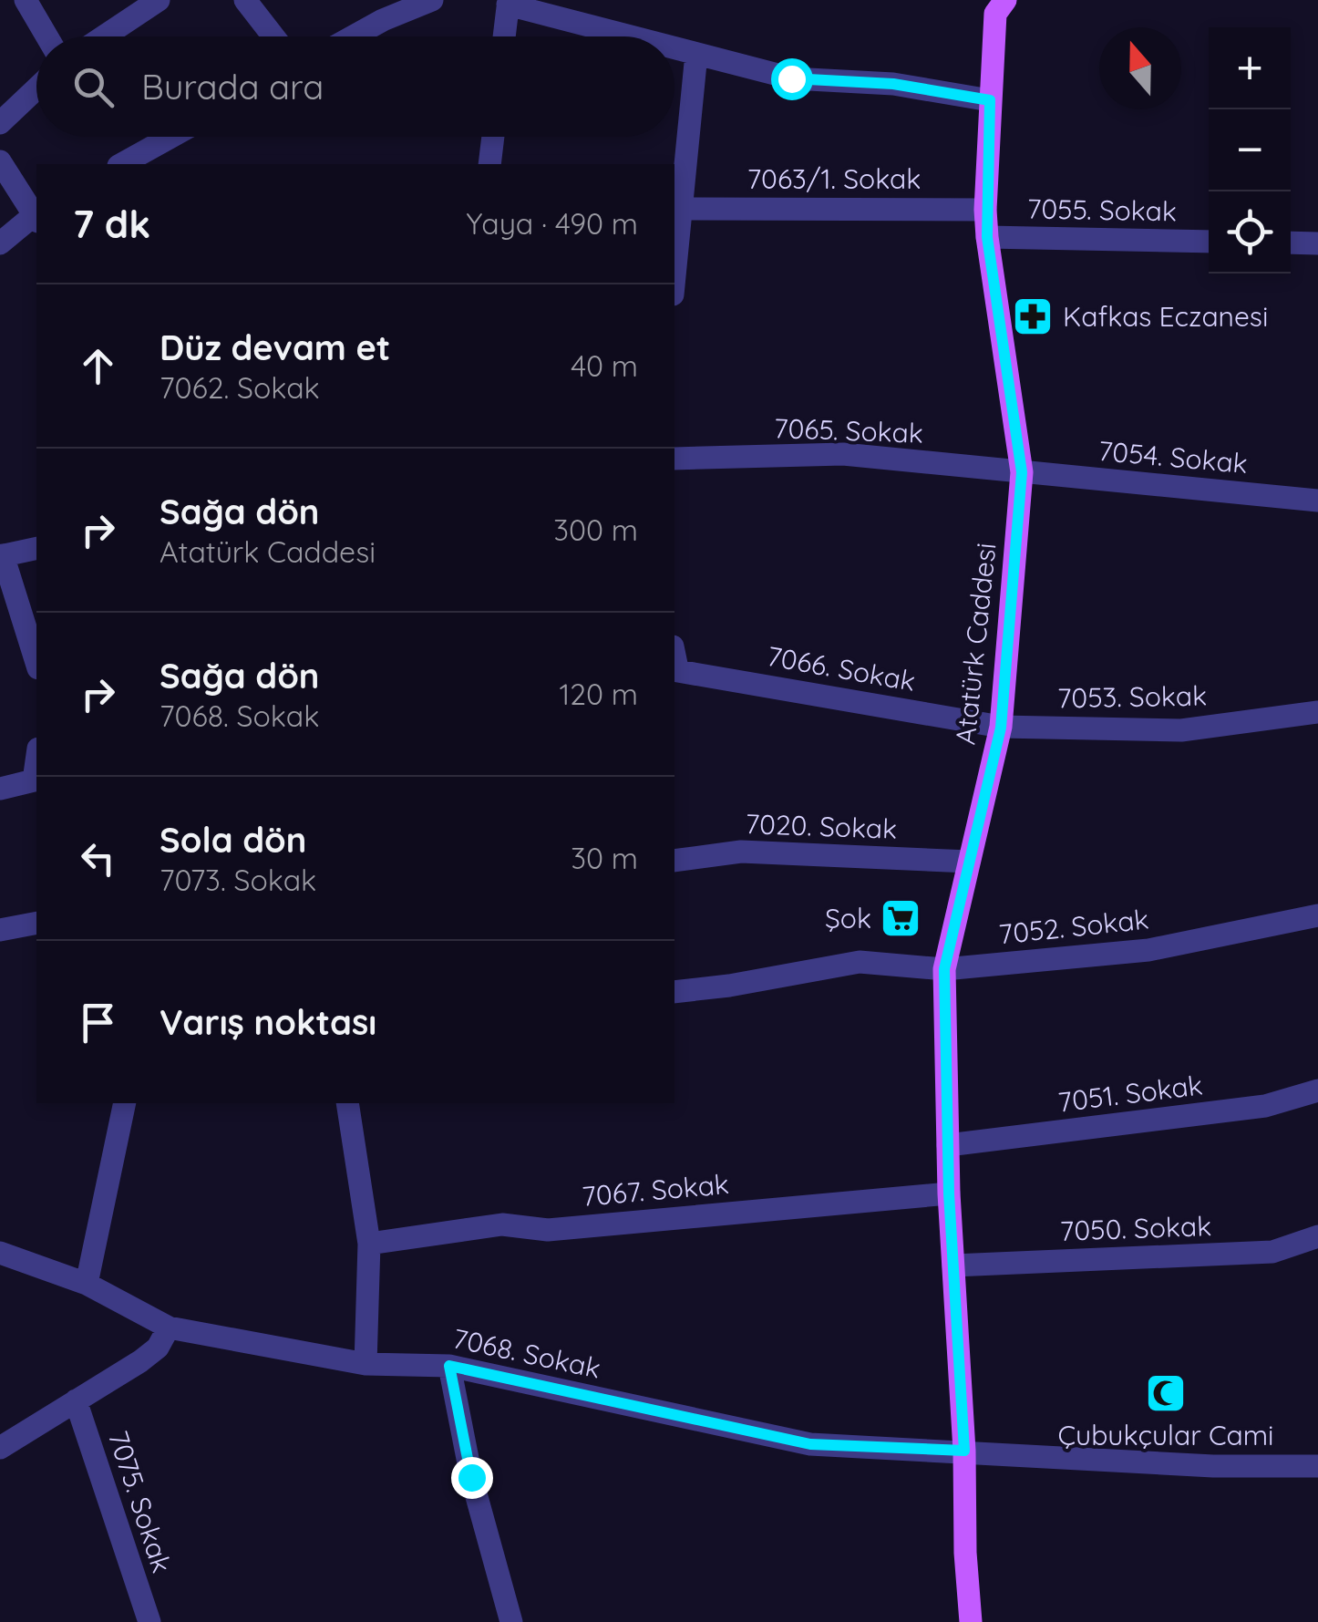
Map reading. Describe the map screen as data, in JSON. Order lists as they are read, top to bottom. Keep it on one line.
{"streets":{"main road":["Atatürk Caddesi"],"street":["7063/1. Sokak","7055. Sokak","7065. Sokak","7054. Sokak","7066. Sokak","7053. Sokak","7020. Sokak","7052. Sokak","7051. Sokak","7067. Sokak","7050. Sokak","7068. Sokak","7075. Sokak"]},"crossings":[["7063/1. Sokak","Atatürk Caddesi"],["7055. Sokak","Atatürk Caddesi"],["7065. Sokak","7054. Sokak"],["7065. Sokak","Atatürk Caddesi"],["7054. Sokak","Atatürk Caddesi"],["Atatürk Caddesi","7066. Sokak"],["Atatürk Caddesi","7053. Sokak"],["Atatürk Caddesi","7020. Sokak"],["Atatürk Caddesi","7052. Sokak"],["Atatürk Caddesi","7051. Sokak"],["Atatürk Caddesi","7067. Sokak"],["Atatürk Caddesi","7050. Sokak"],["Atatürk Caddesi","7068. Sokak"],["7066. Sokak","7053. Sokak"]],"places":{"pharmacy":["Kafkas Eczanesi"],"supermarket":["Şok"],"mosque":["Çubukçular Cami"]},"north":"top","page":{"map_buttons":["+","−"],"search":"Burada ara","heading":["7 dk","Yaya · 490 m"],"list":[["Düz devam et","7062. Sokak","40 m"],["Sağa dön","Atatürk Caddesi","300 m"],["Sağa dön","7068. Sokak","120 m"],["Sola dön","7073. Sokak","30 m"],"Varış noktası"]}}
